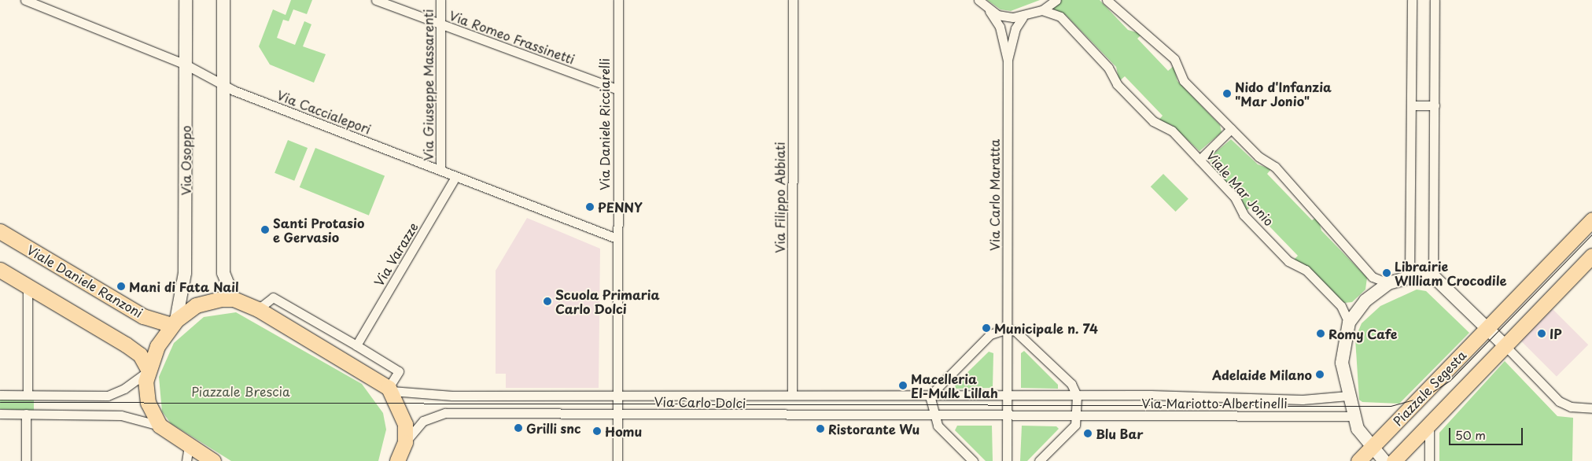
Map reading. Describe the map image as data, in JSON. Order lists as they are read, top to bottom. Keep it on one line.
{"streets":{"main road":["Viale Daniele Ranzoni","Piazzale Segesta"],"street":["Via Romeo Frassinetti","Via Giuseppe Massarenti","Via Caccialepori","Via Daniele Ricciarelli","Via Osoppo","Viale Mar Jonio","Via Carlo Maratta","Via Filippo Abbiati","Via Varazze","Via Carlo Dolci","Via Mariotto Albertinelli"]},"crossings":[["Via Romeo Frassinetti","Via Giuseppe Massarenti"],["Via Romeo Frassinetti","Via Daniele Ricciarelli"],["Via Giuseppe Massarenti","Via Caccialepori"],["Via Caccialepori","Via Daniele Ricciarelli"],["Via Caccialepori","Via Osoppo"],["Via Caccialepori","Via Varazze"],["Via Daniele Ricciarelli","Via Carlo Dolci"],["Via Osoppo","Viale Daniele Ranzoni"],["Via Carlo Maratta","Via Carlo Dolci"],["Via Carlo Maratta","Via Mariotto Albertinelli"],["Via Filippo Abbiati","Via Carlo Dolci"],["Via Carlo Dolci","Via Mariotto Albertinelli"]],"parks":["Piazzale Brescia"],"places":["Nido d'Infanzia \"Mar Jonio\"","PENNY","Santi Protasio e Gervasio","Librairie WIlliam Crocodile","Mani di Fata Nail","Scuola Primaria Carlo Dolci","Municipale n. 74","Romy Cafe","IP","Adelaide Milano","Macelleria El-Mulk Lillah","Grilli snc","Ristorante Wu","Homu","Blu Bar"],"scale_bar":"50 m"}
